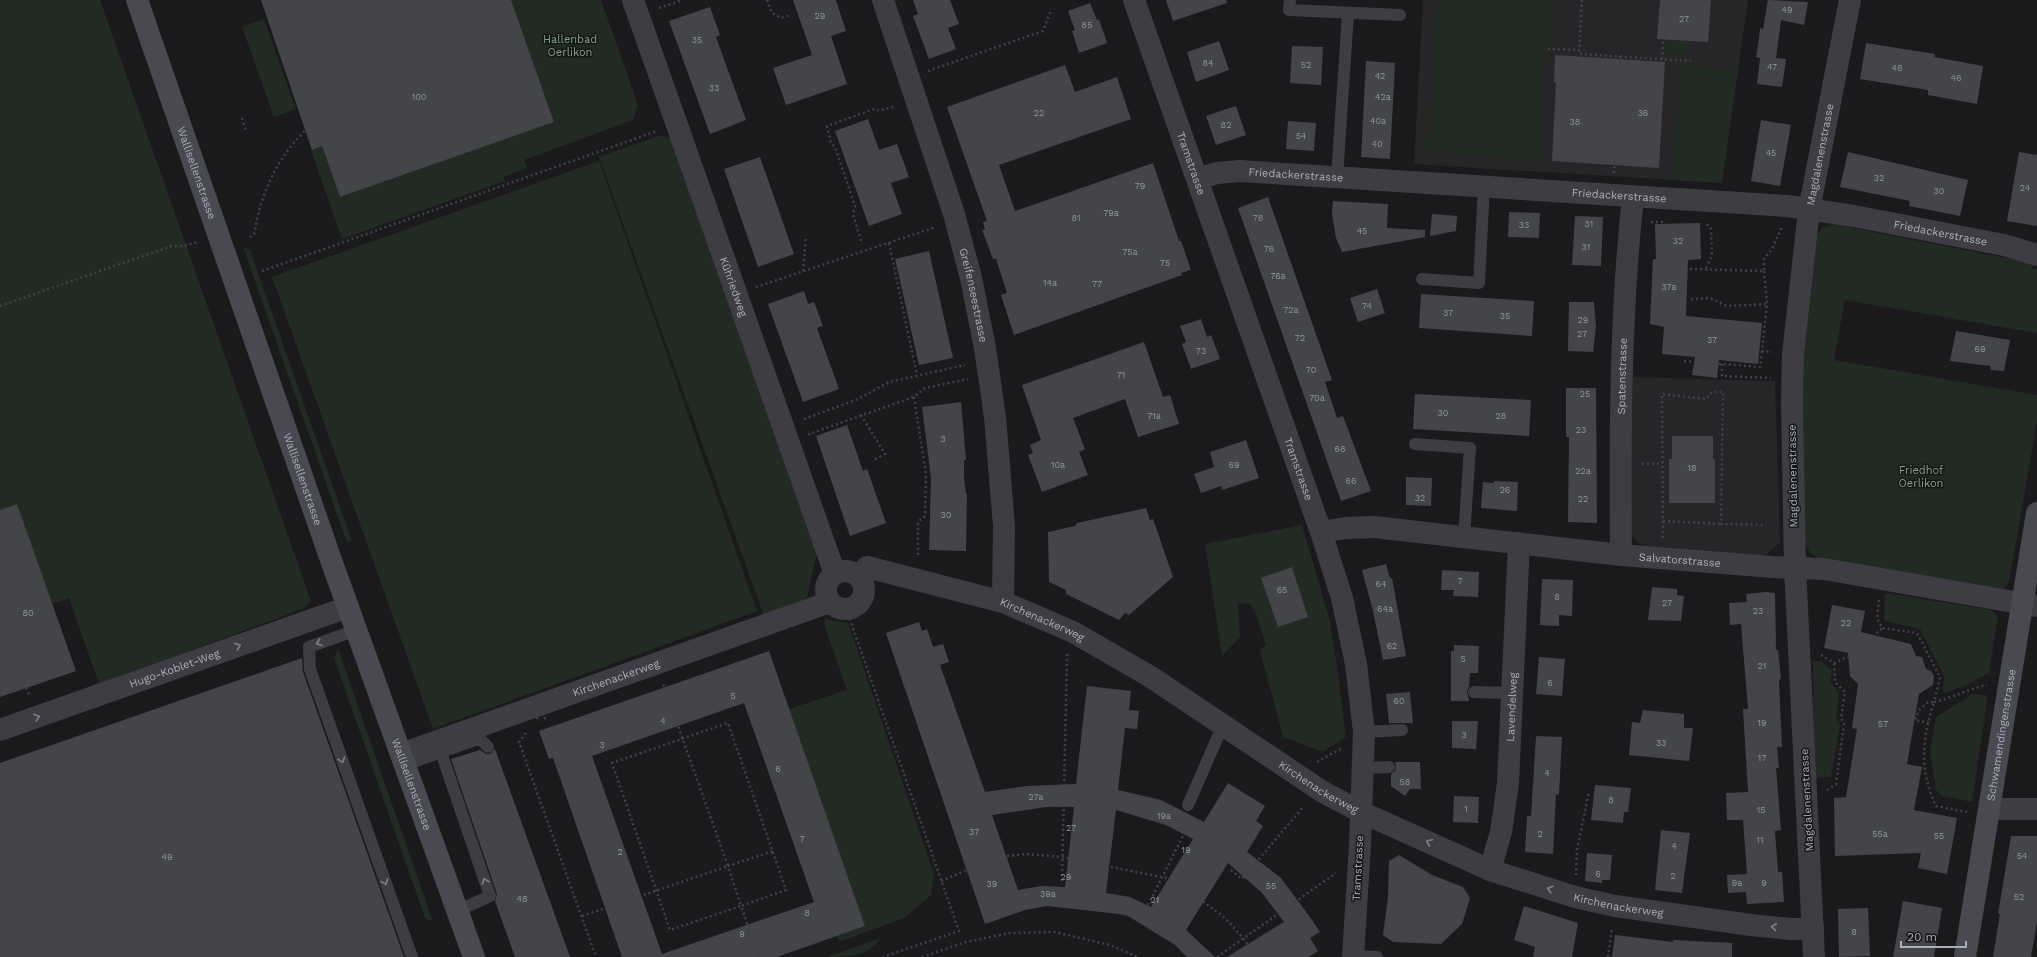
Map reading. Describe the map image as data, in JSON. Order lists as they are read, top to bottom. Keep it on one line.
{"streets":{"street":["Magdalenenstrasse","Tramstrasse","Wallisellenstrasse","Friedackerstrasse","Kühriedweg","Greifenseestrasse","Spatenstrasse","Salvatorstrasse","Kirchenackerweg","Hugo-Koblet-Weg","Lavendelweg","Schwamendingenstrasse"]},"crossings":[["Magdalenenstrasse","Friedackerstrasse"],["Magdalenenstrasse","Salvatorstrasse"],["Magdalenenstrasse","Kirchenackerweg"],["Tramstrasse","Friedackerstrasse"],["Tramstrasse","Salvatorstrasse"],["Tramstrasse","Kirchenackerweg"],["Wallisellenstrasse","Kirchenackerweg"],["Wallisellenstrasse","Hugo-Koblet-Weg"],["Friedackerstrasse","Spatenstrasse"],["Kühriedweg","Kirchenackerweg"],["Greifenseestrasse","Kirchenackerweg"],["Spatenstrasse","Salvatorstrasse"],["Salvatorstrasse","Lavendelweg"],["Salvatorstrasse","Schwamendingenstrasse"],["Kirchenackerweg","Lavendelweg"]],"one_way":["Hugo-Koblet-Weg"],"parks":["Hallenbad Oerlikon","Friedhof Oerlikon"],"house_numbers":["49","29","27","85","35","84","52","47","48","42","46","33","100","42a","22","36","40a","38","82","54","40","45","32","79","24","30","79a","81","78","31","33","45","32","31","76","75a","75","76a","14a","77","37a","74","72a","37","35","29","27","72","37","69","73","70","71","25","70a","30","71a","28","23","3","68","10a","69","18","22a","66","26","32","22","30","7","64","65","8","27","64a","23","80","22","62","5","21","6","5","60","4","19","57","3","33","3","17","6","4","58","27a","8","1","15","19a","27","37","2","55a","55","7","11","4","19","2","54","49","6","2","29","9a","9","39","55","39a","52","48","21","8","8","9"],"scale_bar":"20 m"}
